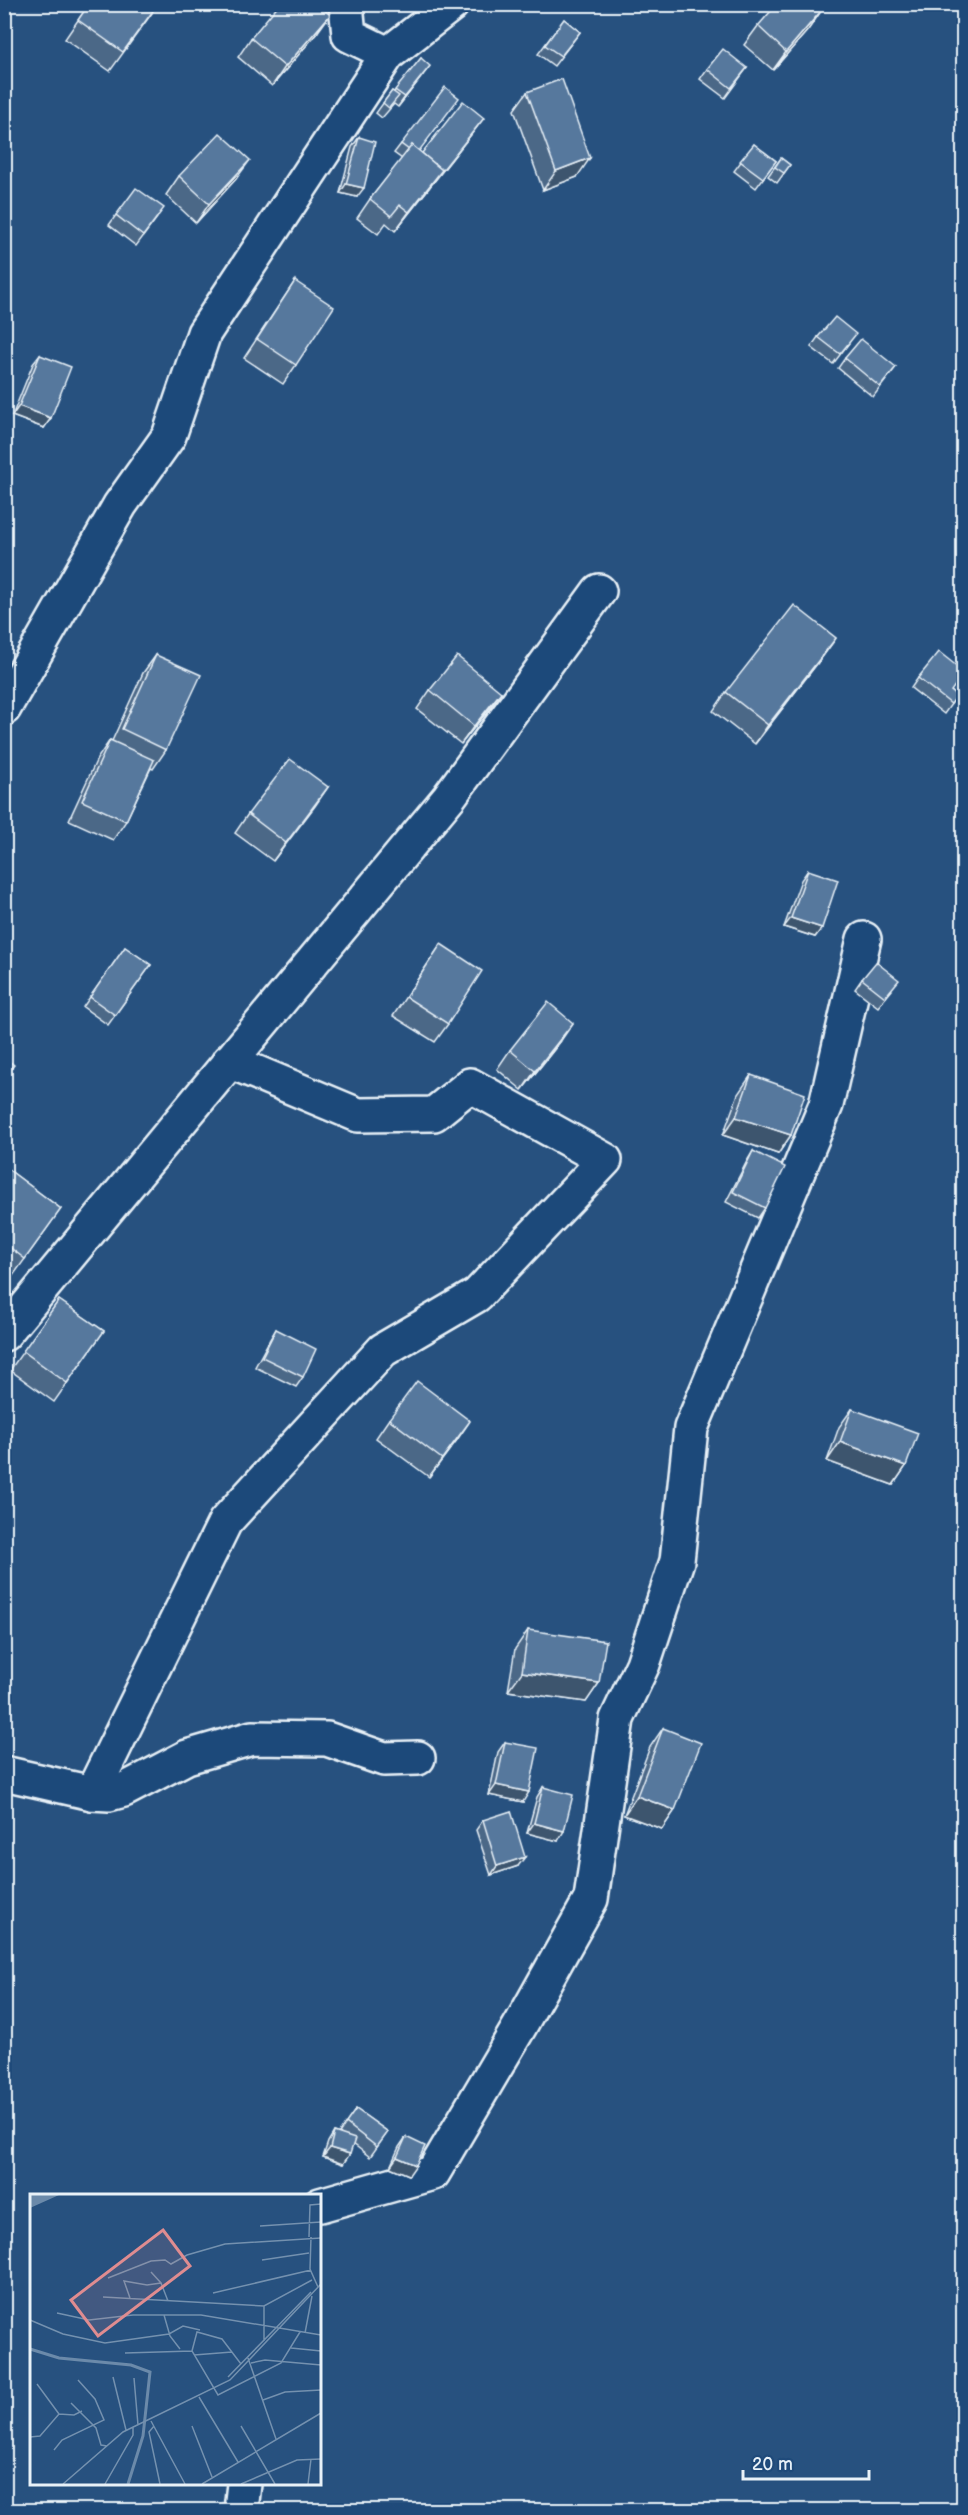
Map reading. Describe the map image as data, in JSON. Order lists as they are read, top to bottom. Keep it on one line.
{"scale_bar":"20 m"}
